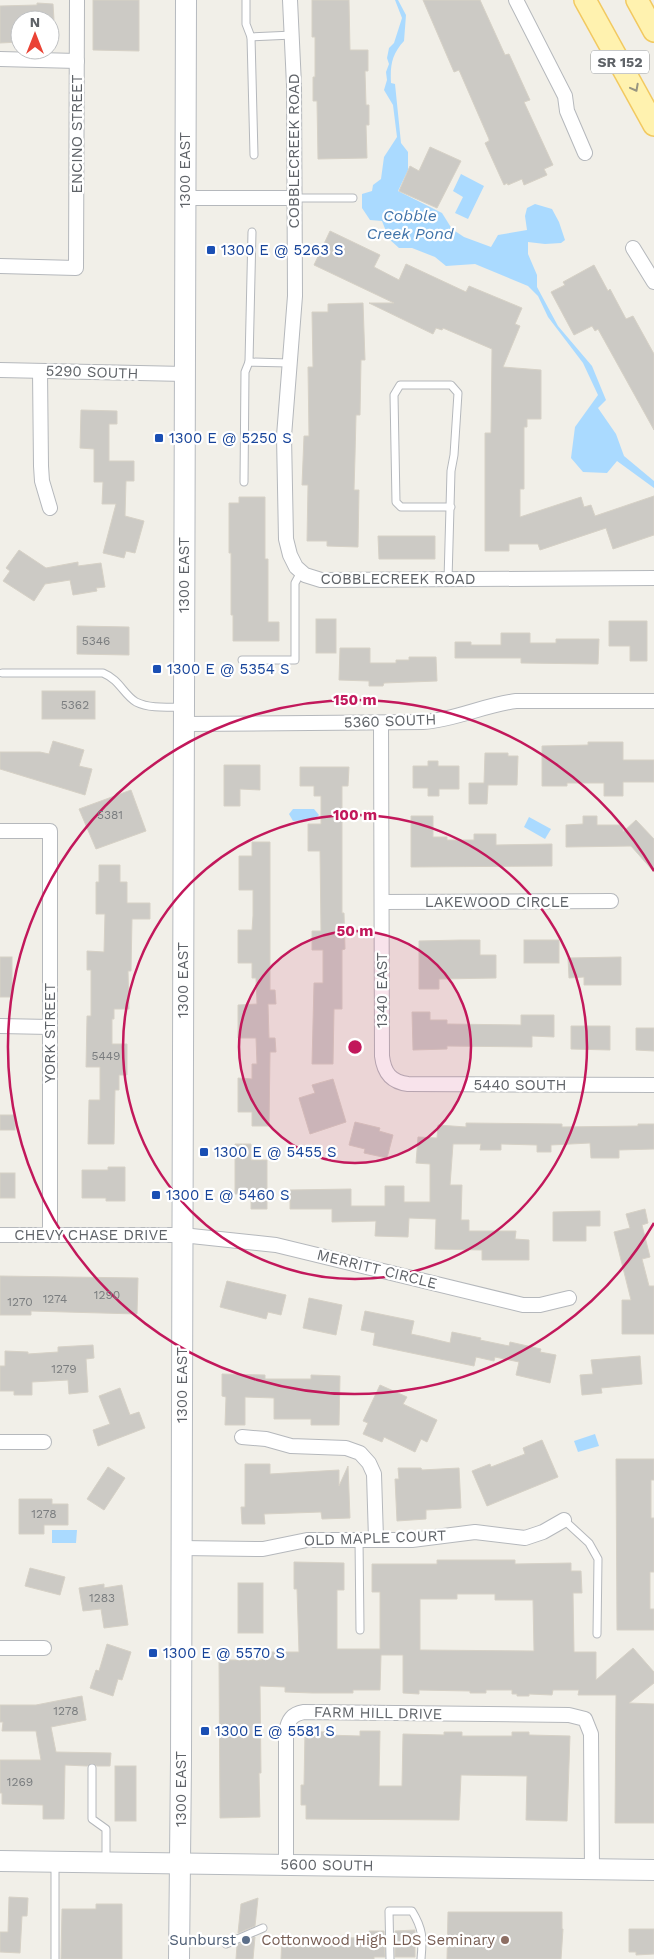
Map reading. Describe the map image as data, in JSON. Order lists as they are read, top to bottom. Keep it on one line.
{"streets":{"main road":["SR 152","1300 EAST","5600 SOUTH"],"street":["ENCINO STREET","COBBLECREEK ROAD","5290 SOUTH","5360 SOUTH","LAKEWOOD CIRCLE","1340 EAST","YORK STREET","5440 SOUTH","CHEVY CHASE DRIVE","MERRITT CIRCLE","OLD MAPLE COURT","FARM HILL DRIVE"]},"crossings":[["1300 EAST","5290 SOUTH"],["1300 EAST","5360 SOUTH"],["1300 EAST","CHEVY CHASE DRIVE"],["1300 EAST","MERRITT CIRCLE"],["1300 EAST","OLD MAPLE COURT"],["1300 EAST","5600 SOUTH"],["5360 SOUTH","1340 EAST"],["LAKEWOOD CIRCLE","1340 EAST"],["1340 EAST","5440 SOUTH"],["YORK STREET","CHEVY CHASE DRIVE"],["CHEVY CHASE DRIVE","MERRITT CIRCLE"],["FARM HILL DRIVE","5600 SOUTH"]],"water":["Cobble Creek Pond"],"places":{"transit":["1300 E @ 5263 S","1300 E @ 5250 S","1300 E @ 5354 S","1300 E @ 5455 S","1300 E @ 5460 S","1300 E @ 5570 S","1300 E @ 5581 S"],"other":["Sunburst","Cottonwood High LDS Seminary"]},"house_numbers":["5346","5362","5381","5449","1290","1274","1270","1279","1278","1283","1278","1269"],"north":"top","rings":["150 m","100 m","50 m"]}
